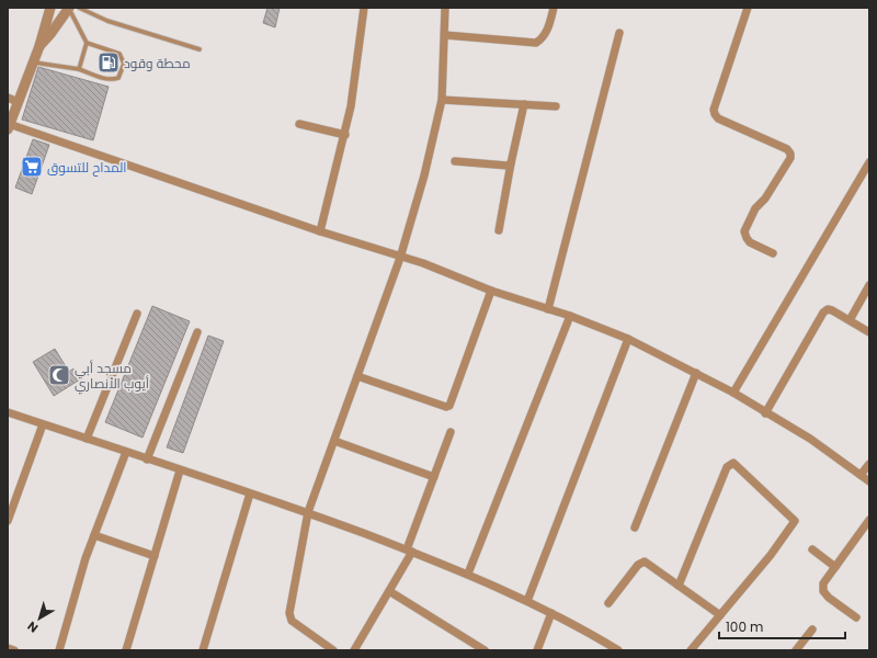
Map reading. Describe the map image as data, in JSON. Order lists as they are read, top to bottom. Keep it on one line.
{"places":{"fuel station":["محطة وقود"],"supermarket":["المداح للتسوق"],"mosque":["مسجد أبي أيوب الأنصاري"]},"scale_bar":"100 m","north":"bottom left"}
